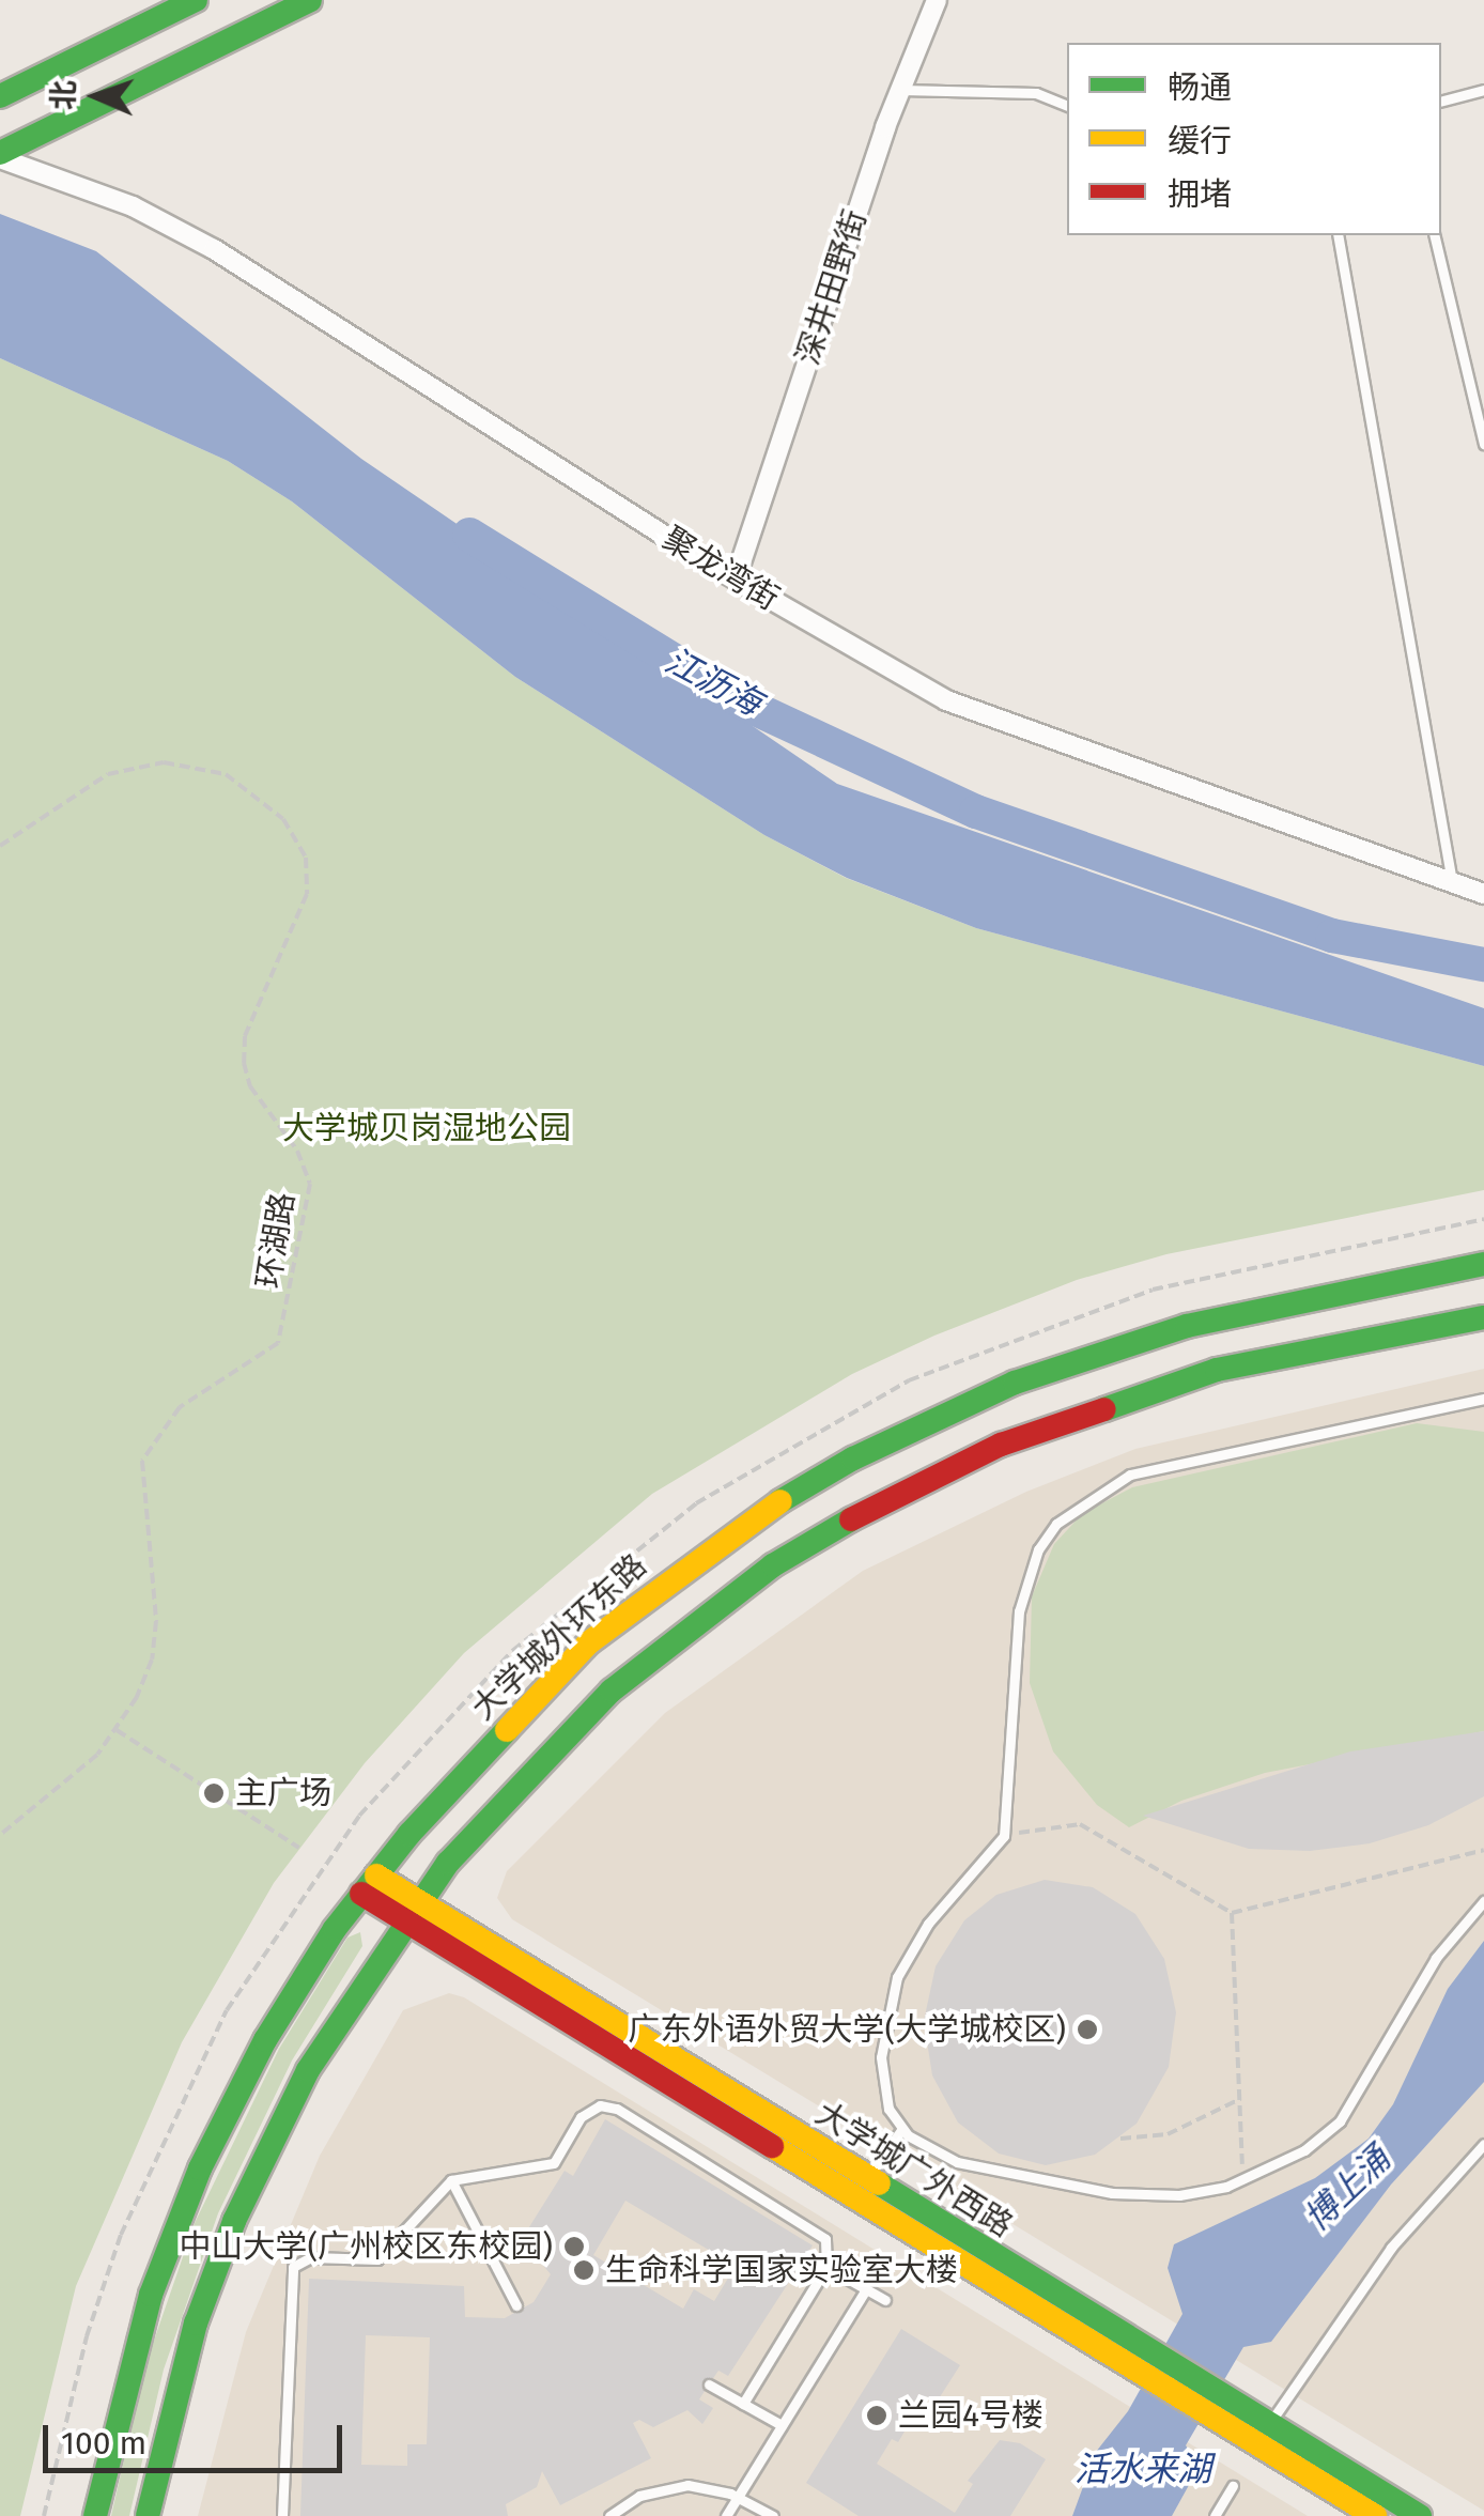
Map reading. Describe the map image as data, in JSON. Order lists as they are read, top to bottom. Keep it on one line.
{"streets":{"main road":["大学城外环东路","大学城广外西路"],"street":["深井田野街","聚龙湾街"],"path":["环湖路"]},"crossings":[["深井田野街","聚龙湾街"],["大学城外环东路","大学城广外西路"]],"water":["江沥海","博上涌","活水来湖"],"parks":["大学城贝岗湿地公园"],"places":["主广场","广东外语外贸大学(大学城校区)","中山大学(广州校区东校园)","生命科学国家实验室大楼","兰园4号楼"],"legend":["畅通","缓行","拥堵"],"scale_bar":"100 m","north":"left"}
